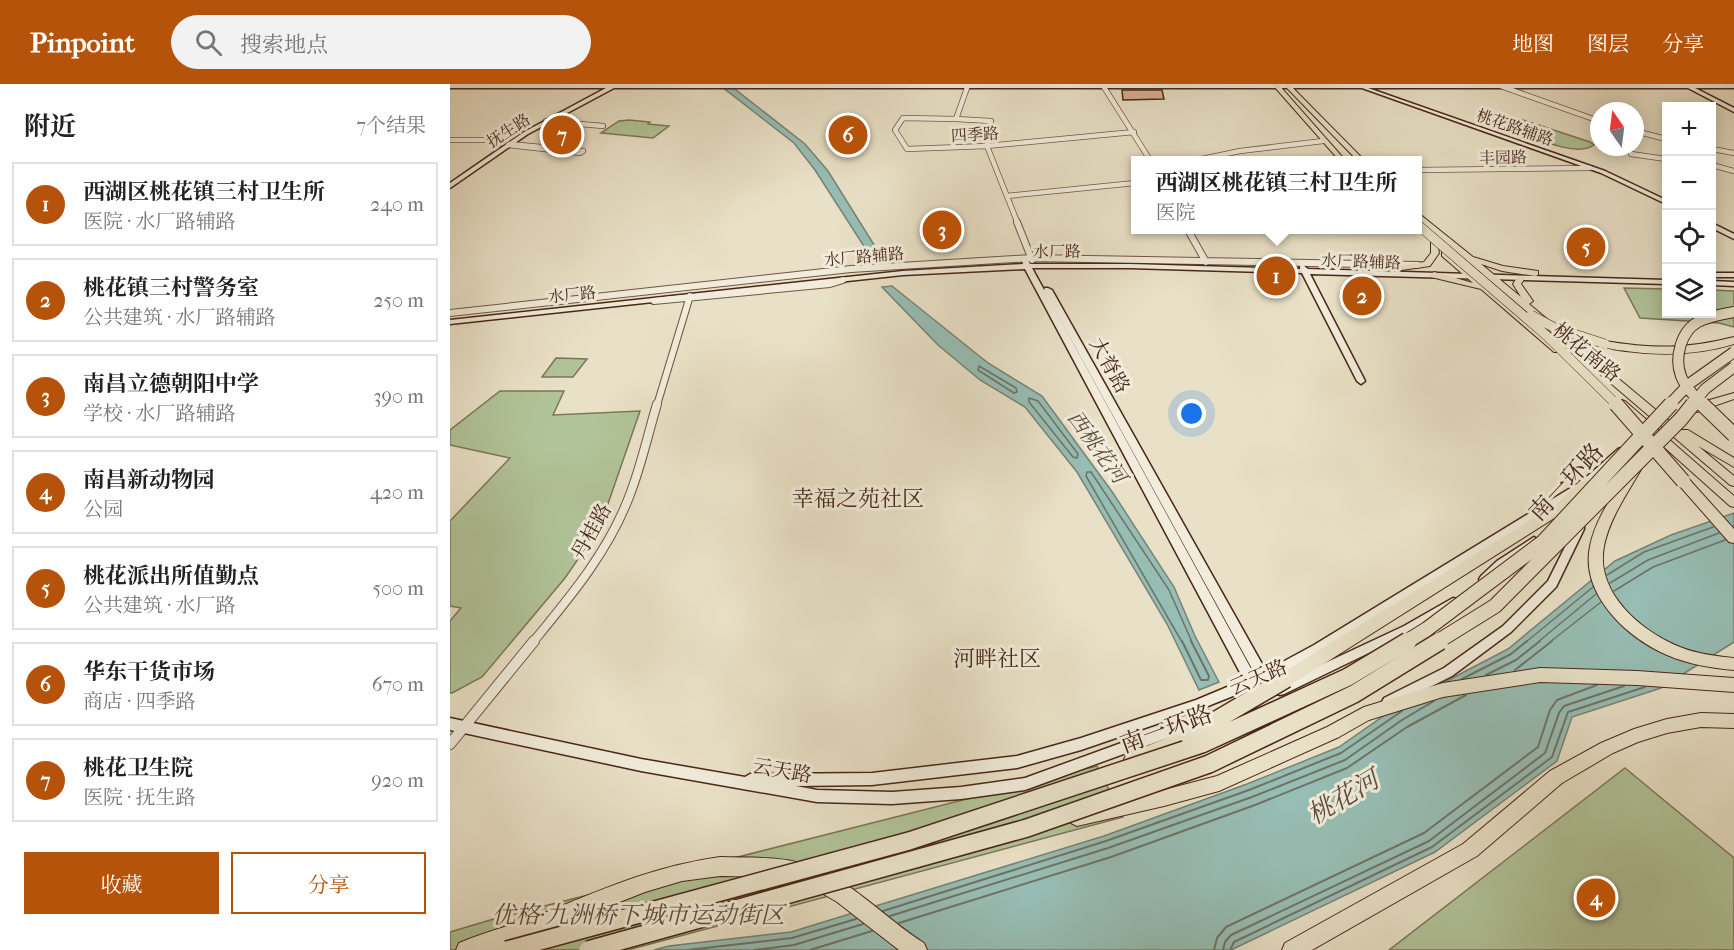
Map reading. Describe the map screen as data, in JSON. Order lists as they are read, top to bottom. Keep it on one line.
{"streets":{"highway":["南一环路"],"main road":["桃花路辅路","抚生路","水厂路","桃花南路","大脊路","云天路"],"street":["四季路","丰园路","水厂路辅路","丹桂路"]},"crossings":[["桃花路辅路","丰园路"],["四季路","大脊路"],["水厂路","水厂路辅路"],["水厂路","桃花南路"],["水厂路","大脊路"],["水厂路","丹桂路"],["水厂路辅路","大脊路"],["桃花南路","南一环路"],["桃花南路","云天路"],["大脊路","云天路"],["南一环路","云天路"],["丹桂路","云天路"]],"districts":["幸福之苑社区","河畔社区"],"water":["西桃花河","桃花河"],"parks":["优格·九洲桥下城市运动街区"],"north":"top","page":{"header":"Pinpoint","search":"搜索地点","nav":["地图","图层","分享"],"heading":["附近","7个结果"],"map_buttons":["+","−"],"pins":["6","7","3","5","1","2","4"],"popup":["西湖区桃花镇三村卫生所","医院"],"list":[{"mark":"1","name":"西湖区桃花镇三村卫生所","note":"医院 · 水厂路辅路","value":"240 m"},{"mark":"2","name":"桃花镇三村警务室","note":"公共建筑 · 水厂路辅路","value":"250 m"},{"mark":"3","name":"南昌立德朝阳中学","note":"学校 · 水厂路辅路","value":"390 m"},{"mark":"4","name":"南昌新动物园","note":"公园","value":"420 m"},{"mark":"5","name":"桃花派出所值勤点","note":"公共建筑 · 水厂路","value":"500 m"},{"mark":"6","name":"华东干货市场","note":"商店 · 四季路","value":"670 m"},{"mark":"7","name":"桃花卫生院","note":"医院 · 抚生路","value":"920 m"}],"buttons":["收藏","分享"]}}
